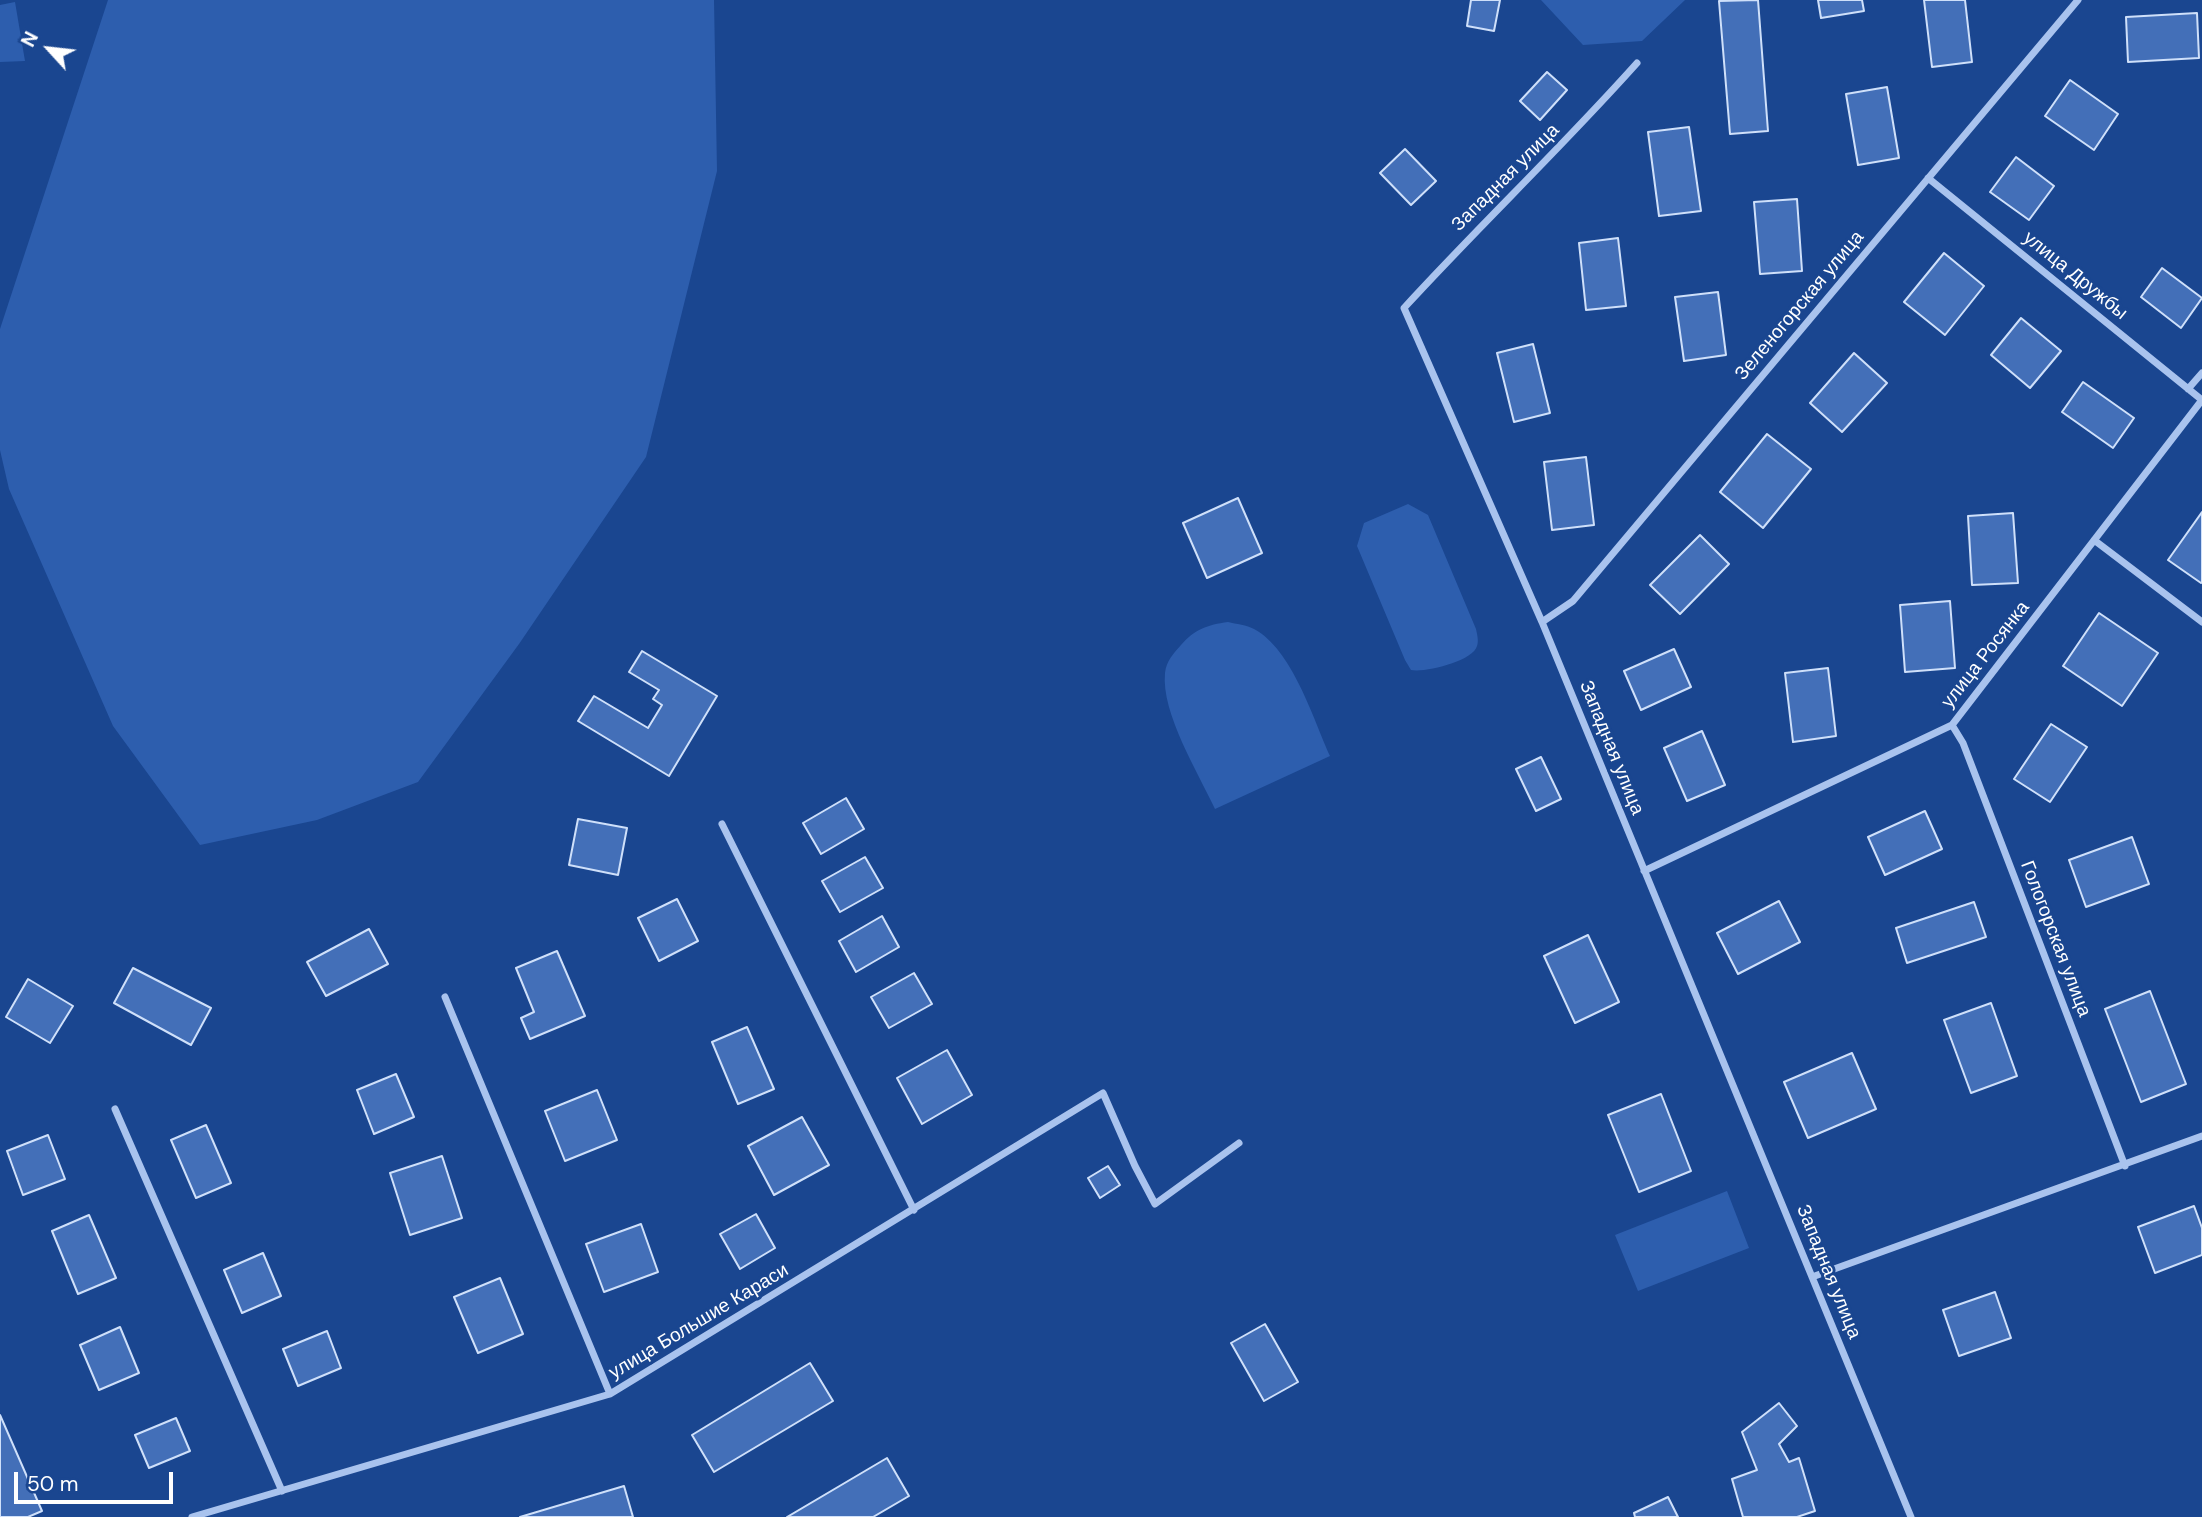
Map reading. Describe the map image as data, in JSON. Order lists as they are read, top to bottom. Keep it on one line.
{"streets":{"street":["Западная улица","улица Дружбы","Зеленогорская улица","улица Росянка","Гологорская улица","улица Большие Караси"]},"crossings":[["Западная улица","Зеленогорская улица"],["Западная улица","улица Росянка"],["улица Дружбы","Зеленогорская улица"],["улица Дружбы","улица Росянка"],["улица Росянка","Гологорская улица"]],"scale_bar":"50 m","north":"top left"}
